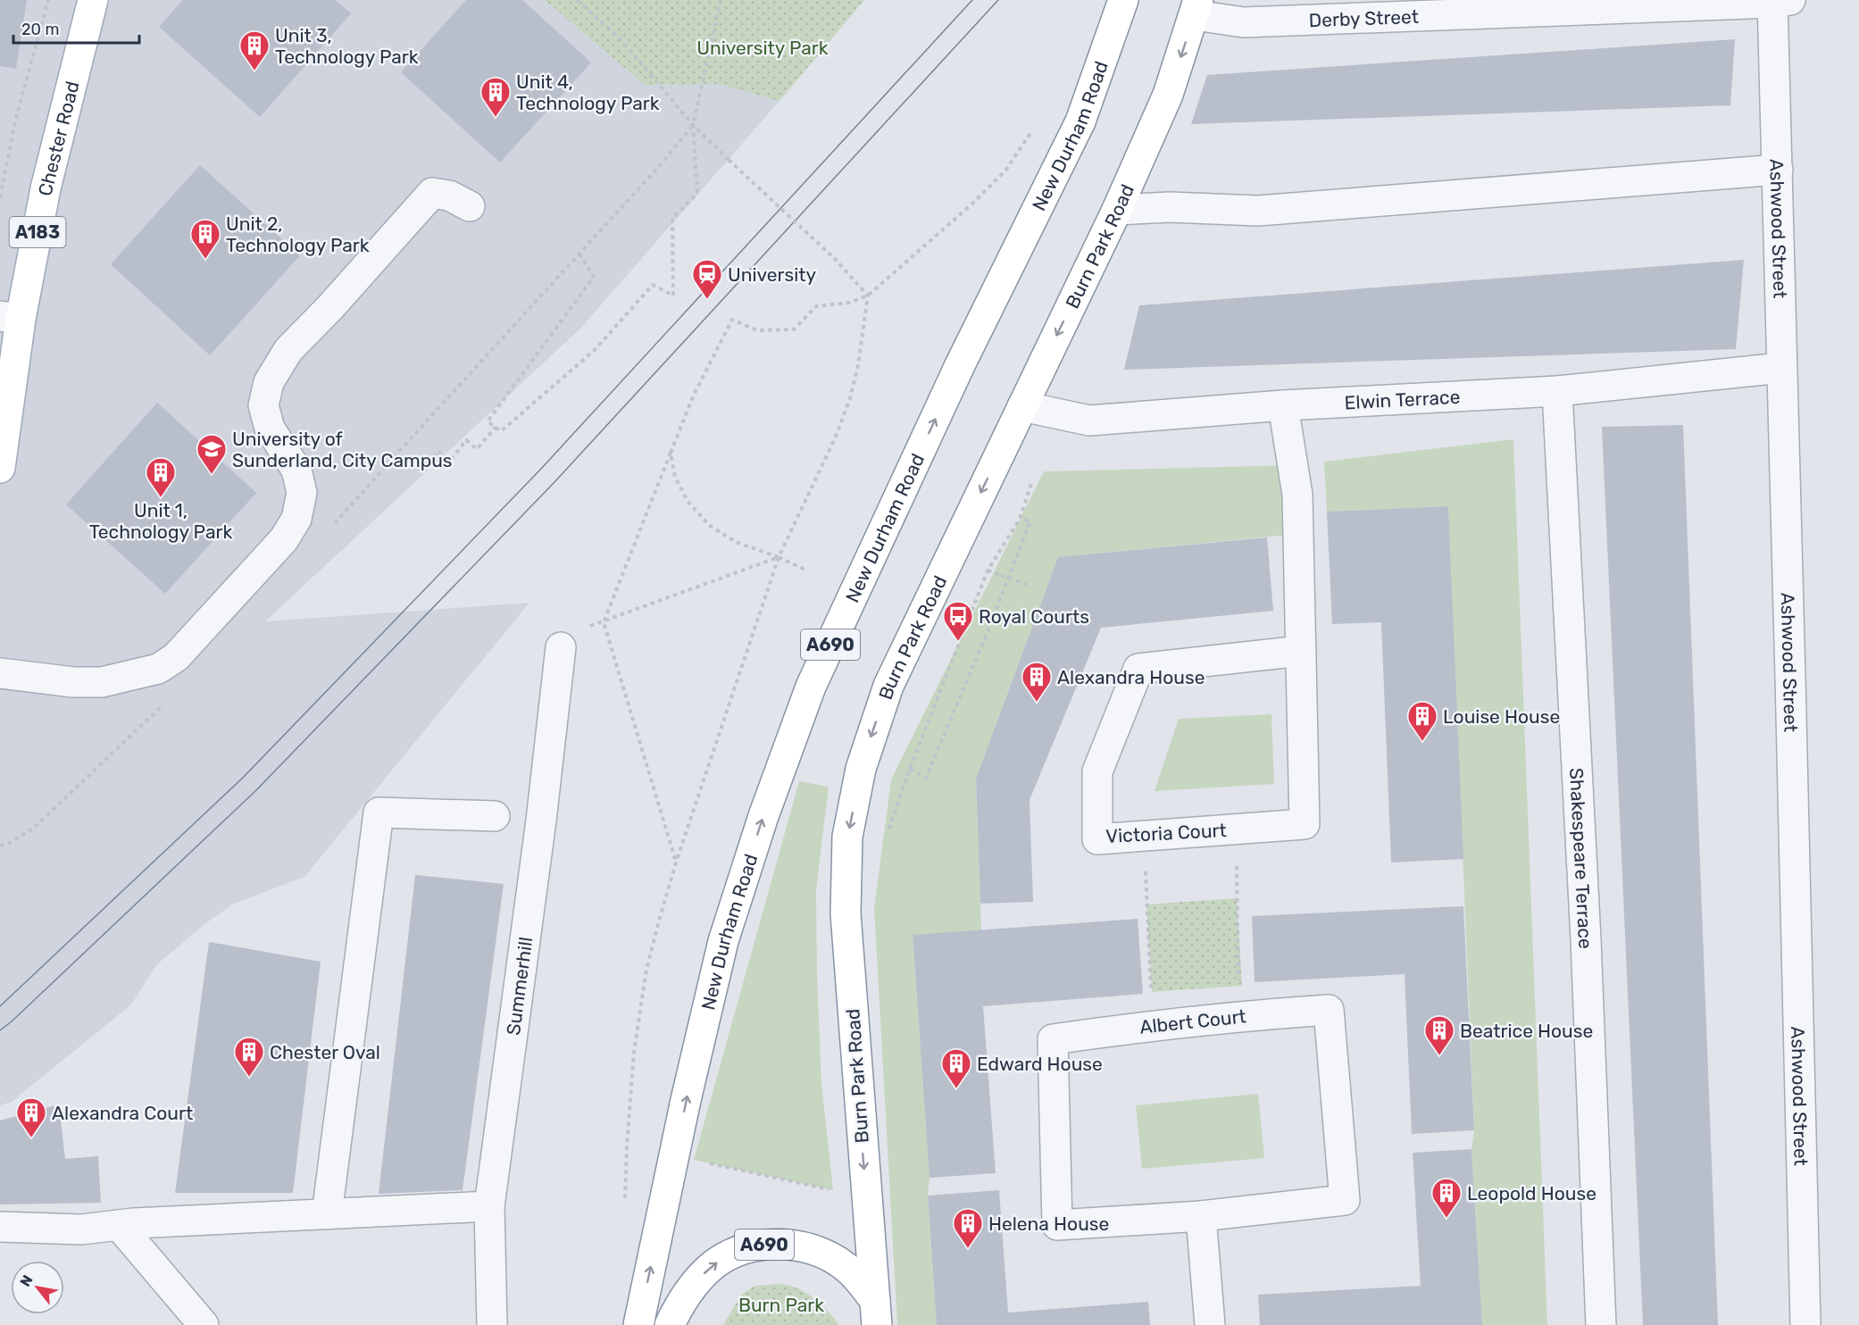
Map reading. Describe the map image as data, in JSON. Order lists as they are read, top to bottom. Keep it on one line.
{"streets":{"main road":["New Durham Road","Chester Road","A183","Burn Park Road","A690"],"street":["Derby Street","Ashwood Street","Elwin Terrace","Victoria Court","Shakespeare Terrace","Summerhill","Albert Court"]},"crossings":[["Derby Street","Ashwood Street"],["Derby Street","Burn Park Road"],["Ashwood Street","Elwin Terrace"],["Burn Park Road","Elwin Terrace"],["Burn Park Road","A690"],["Elwin Terrace","Victoria Court"],["Elwin Terrace","Shakespeare Terrace"]],"one_way":["New Durham Road","Burn Park Road"],"parks":["University Park","Burn Park"],"places":{"building":["Unit 3, Technology Park","Unit 4, Technology Park","Unit 2, Technology Park","Unit 1, Technology Park","Alexandra House","Louise House","Beatrice House","Chester Oval","Edward House","Alexandra Court","Leopold House","Helena House"],"station":["University"],"school or university":["University of Sunderland, City Campus"],"bus stop":["Royal Courts"]},"scale_bar":"20 m","north":"top left"}
